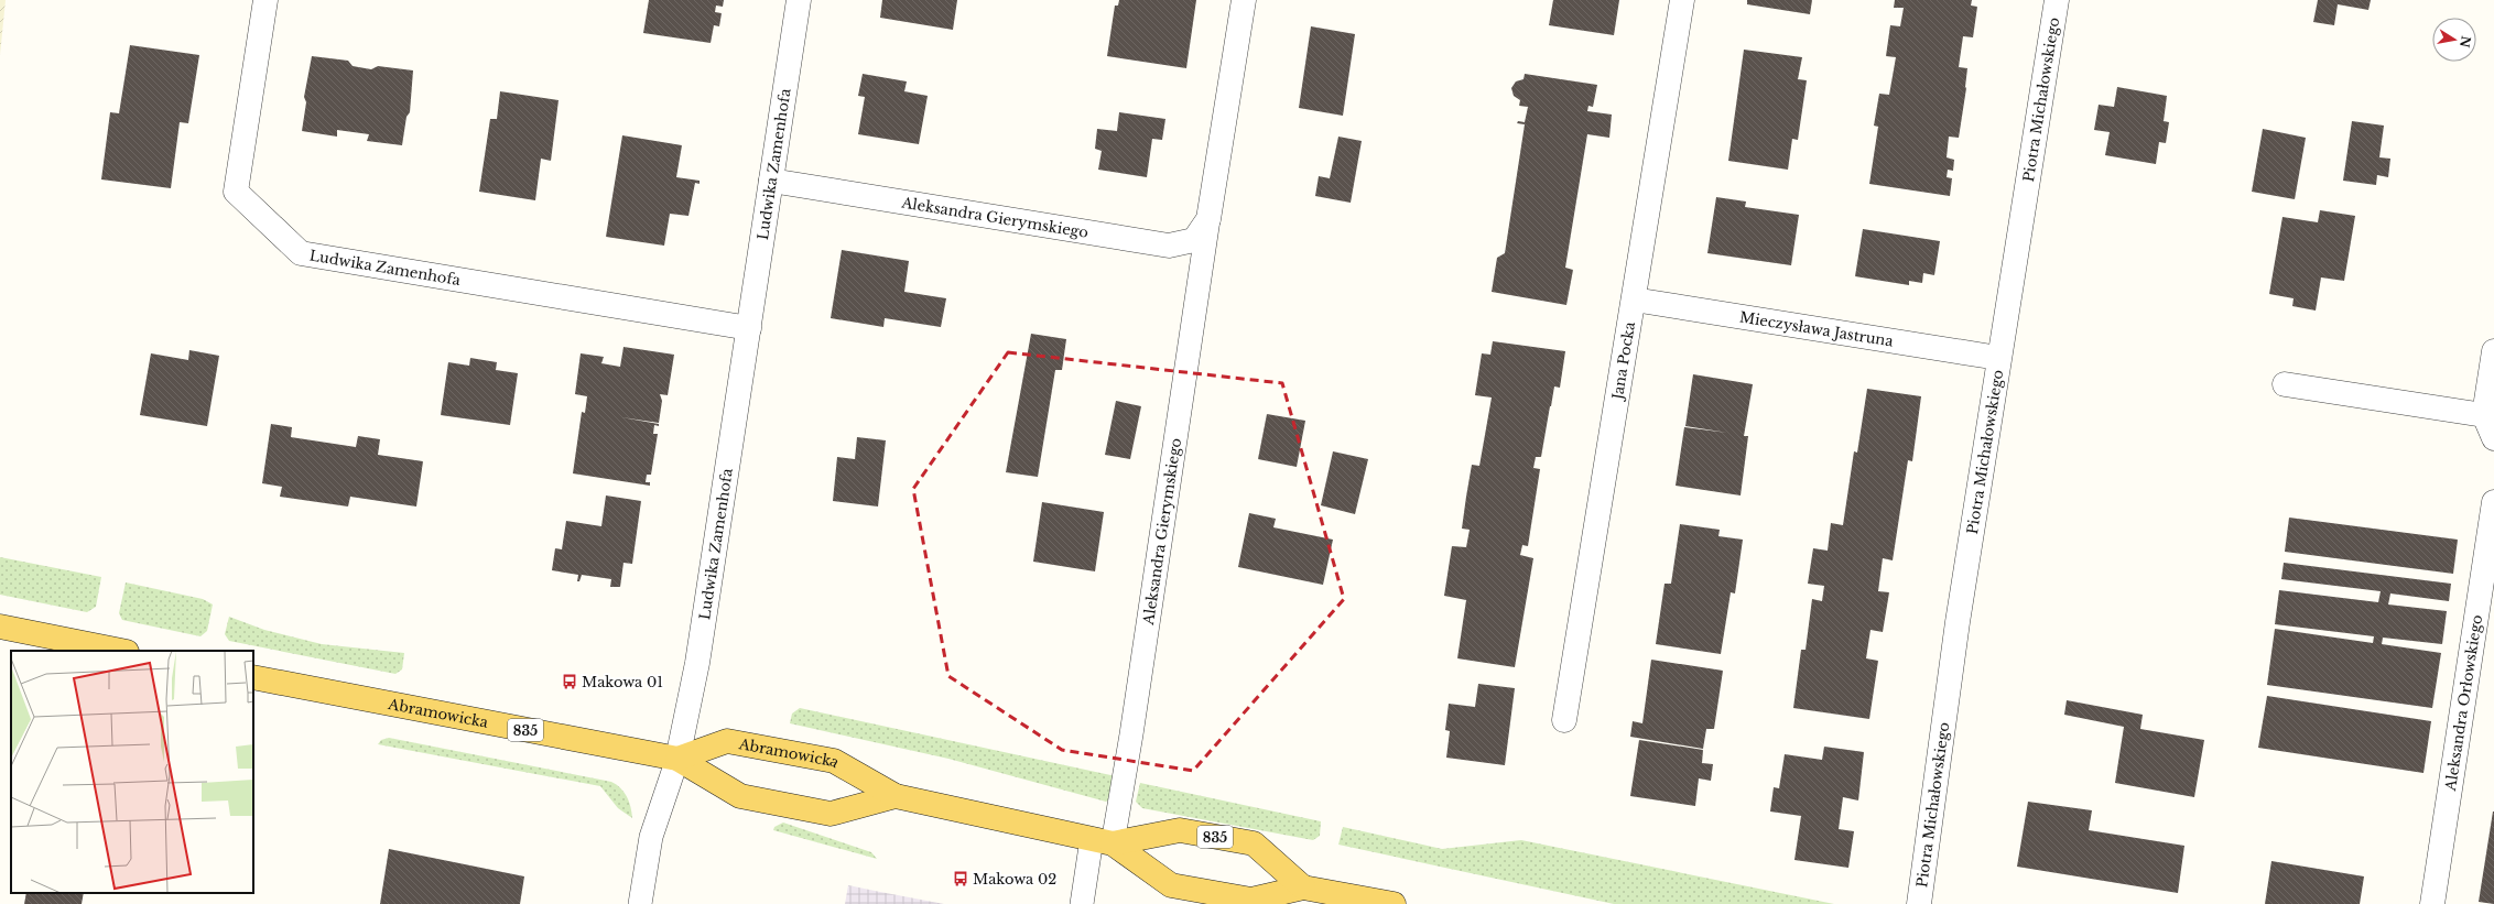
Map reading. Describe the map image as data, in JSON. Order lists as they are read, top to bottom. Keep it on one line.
{"streets":{"main road":["Abramowicka","835"],"street":["Piotra Michałowskiego","Ludwika Zamenhofa","Aleksandra Gierymskiego","Mieczysława Jastruna","Jana Pocka","Aleksandra Orłowskiego"]},"crossings":[["Piotra Michałowskiego","Mieczysława Jastruna"],["Ludwika Zamenhofa","Aleksandra Gierymskiego"],["Ludwika Zamenhofa","Abramowicka"],["Aleksandra Gierymskiego","Abramowicka"],["Mieczysława Jastruna","Jana Pocka"]],"places":{"bus stop":["Makowa 01","Makowa 02"]},"north":"right"}
